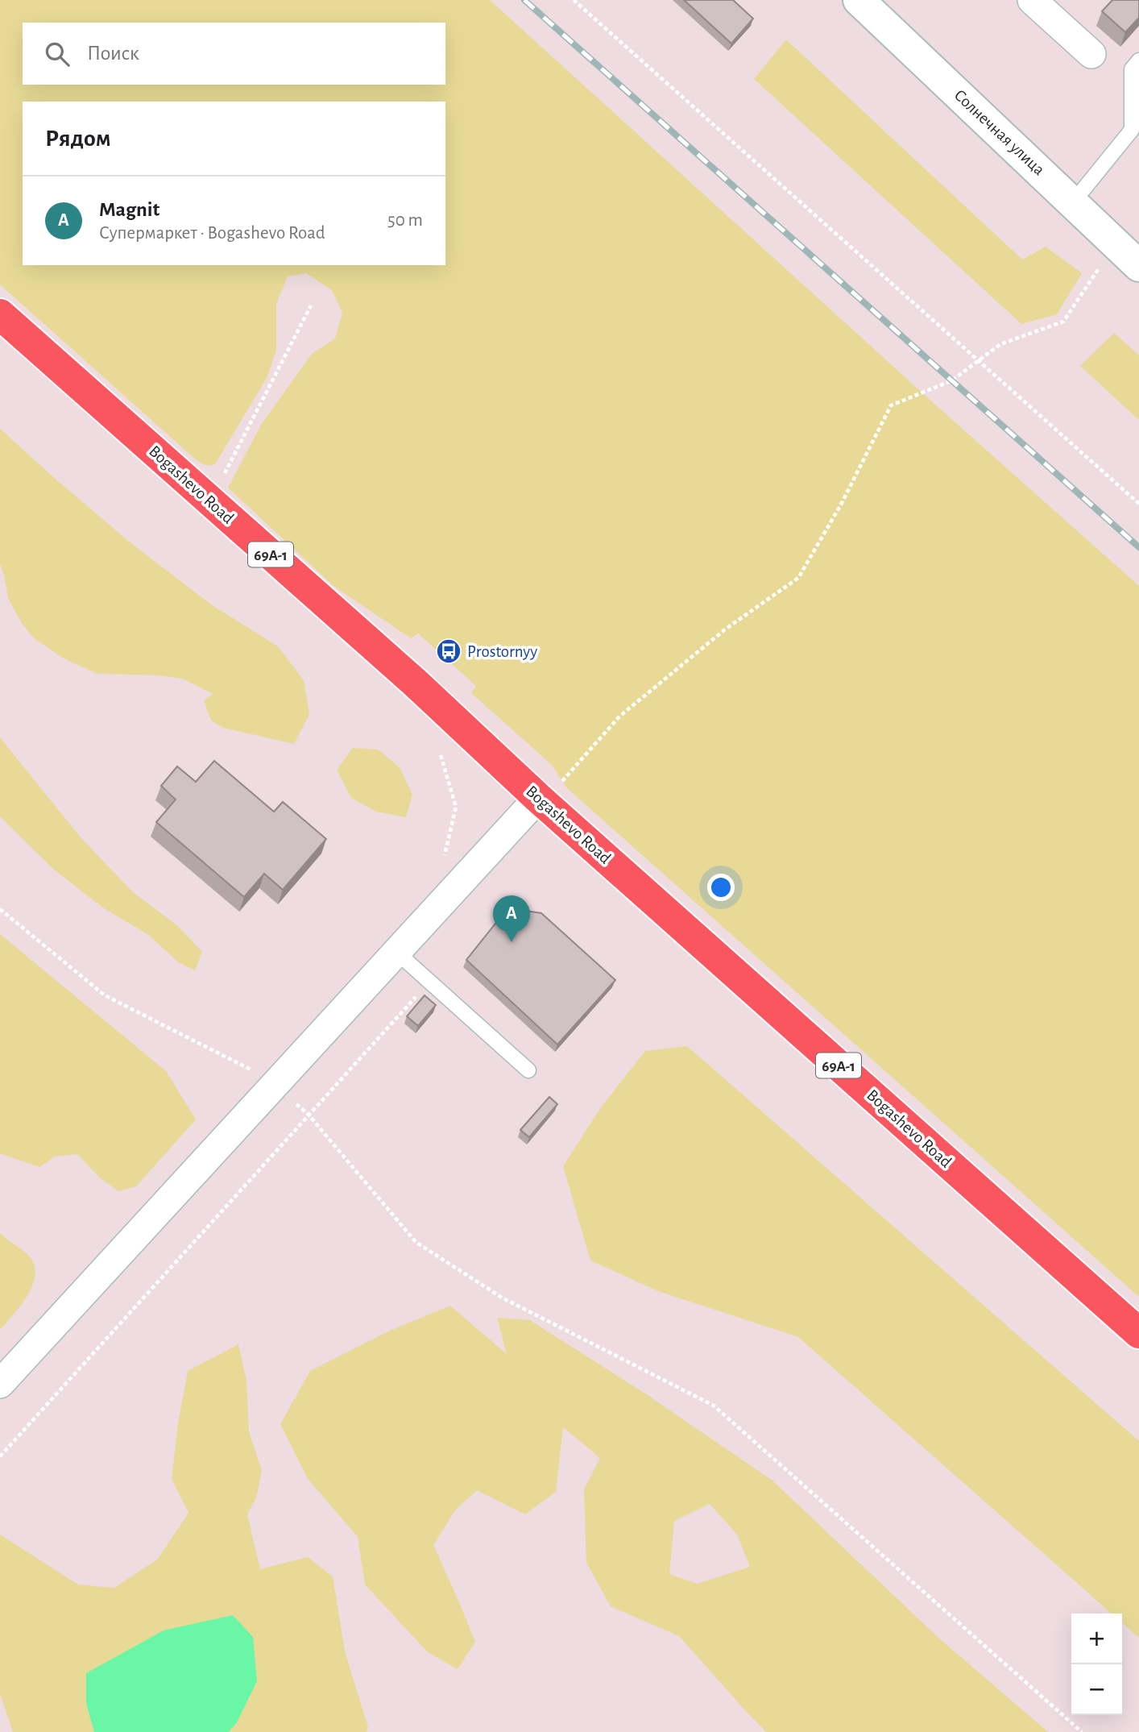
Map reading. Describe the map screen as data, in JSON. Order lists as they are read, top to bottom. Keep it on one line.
{"streets":{"main road":["Bogashevo Road","69А-1"],"street":["Солнечная улица"]},"places":{"bus stop":["Prostornyy"]},"page":{"search":"Поиск","heading":"Рядом","list":[{"mark":"A","name":"Magnit","note":"Супермаркет · Bogashevo Road","value":"50 m"}],"pins":"A","map_buttons":["+","−"]}}
